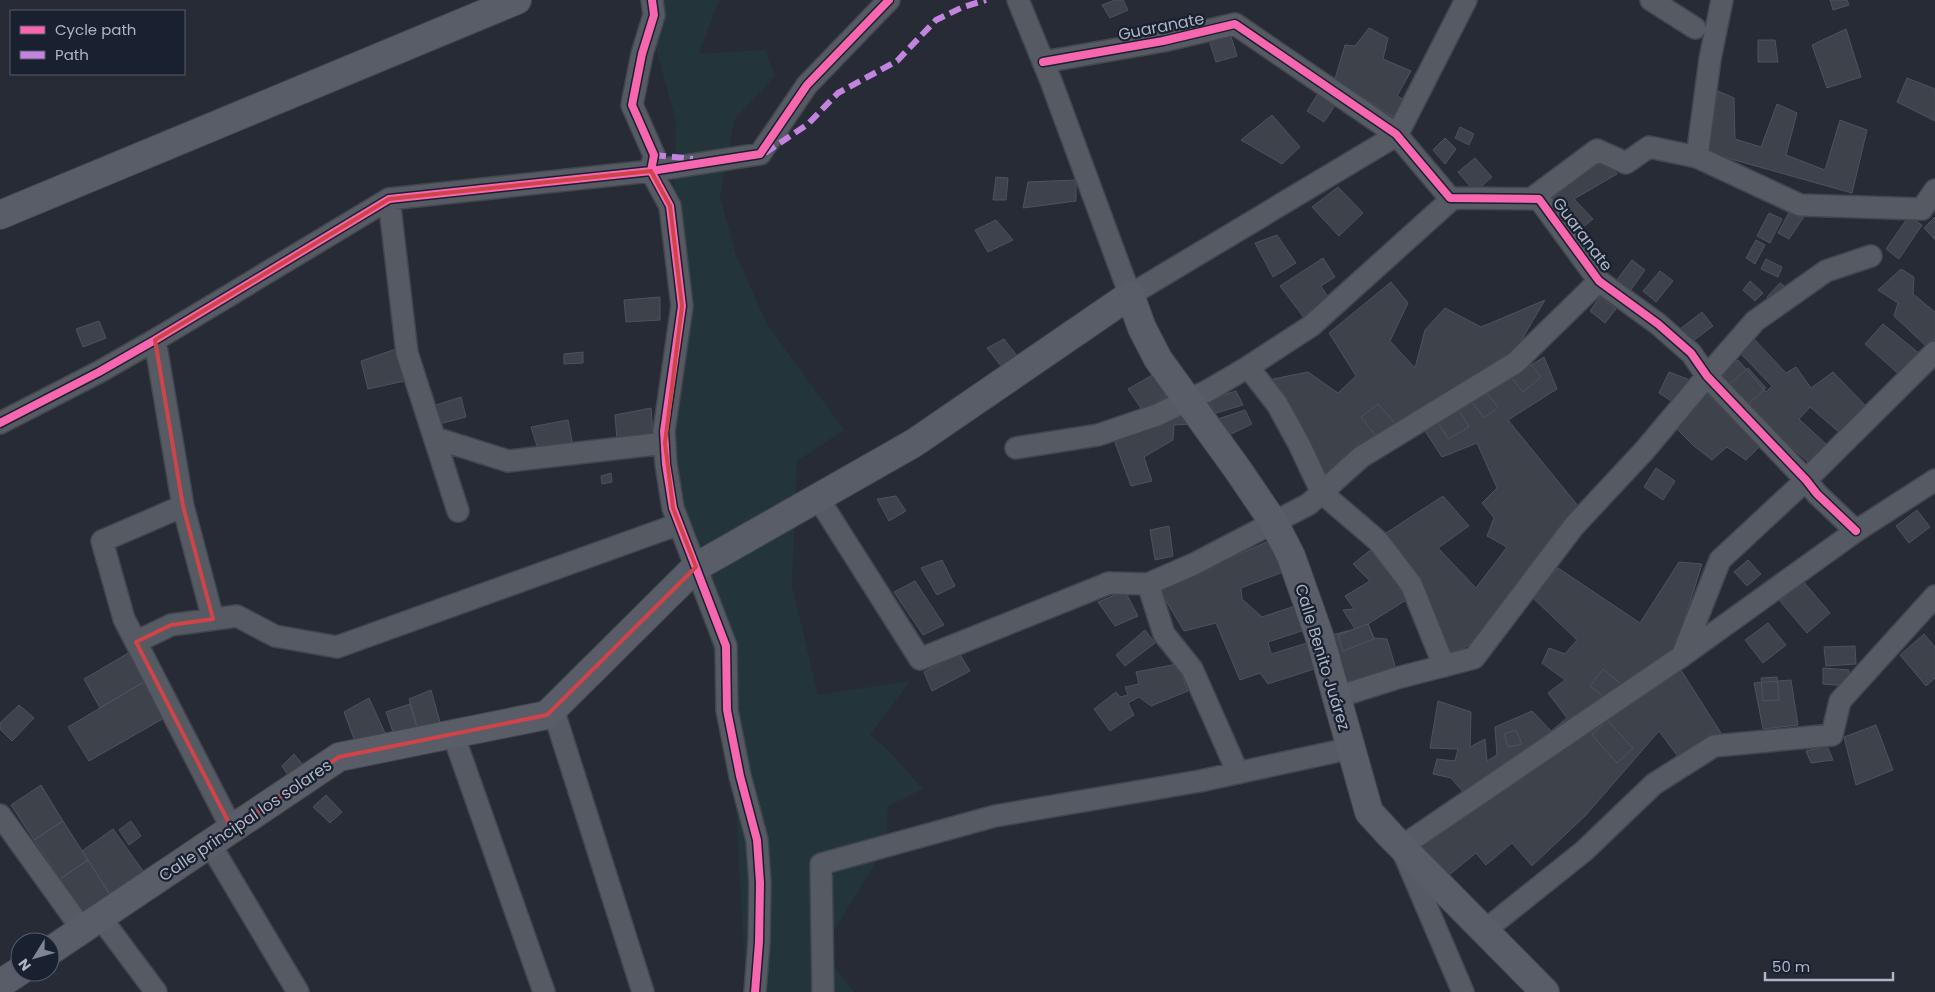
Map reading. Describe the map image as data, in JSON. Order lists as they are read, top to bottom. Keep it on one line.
{"streets":{"main road":["Calle Benito Juárez","Calle principal los solares"],"street":["Guaranate"]},"crossings":[["Calle Benito Juárez","Calle principal los solares"]],"legend":["Cycle path","Path"],"scale_bar":"50 m","north":"bottom left"}
